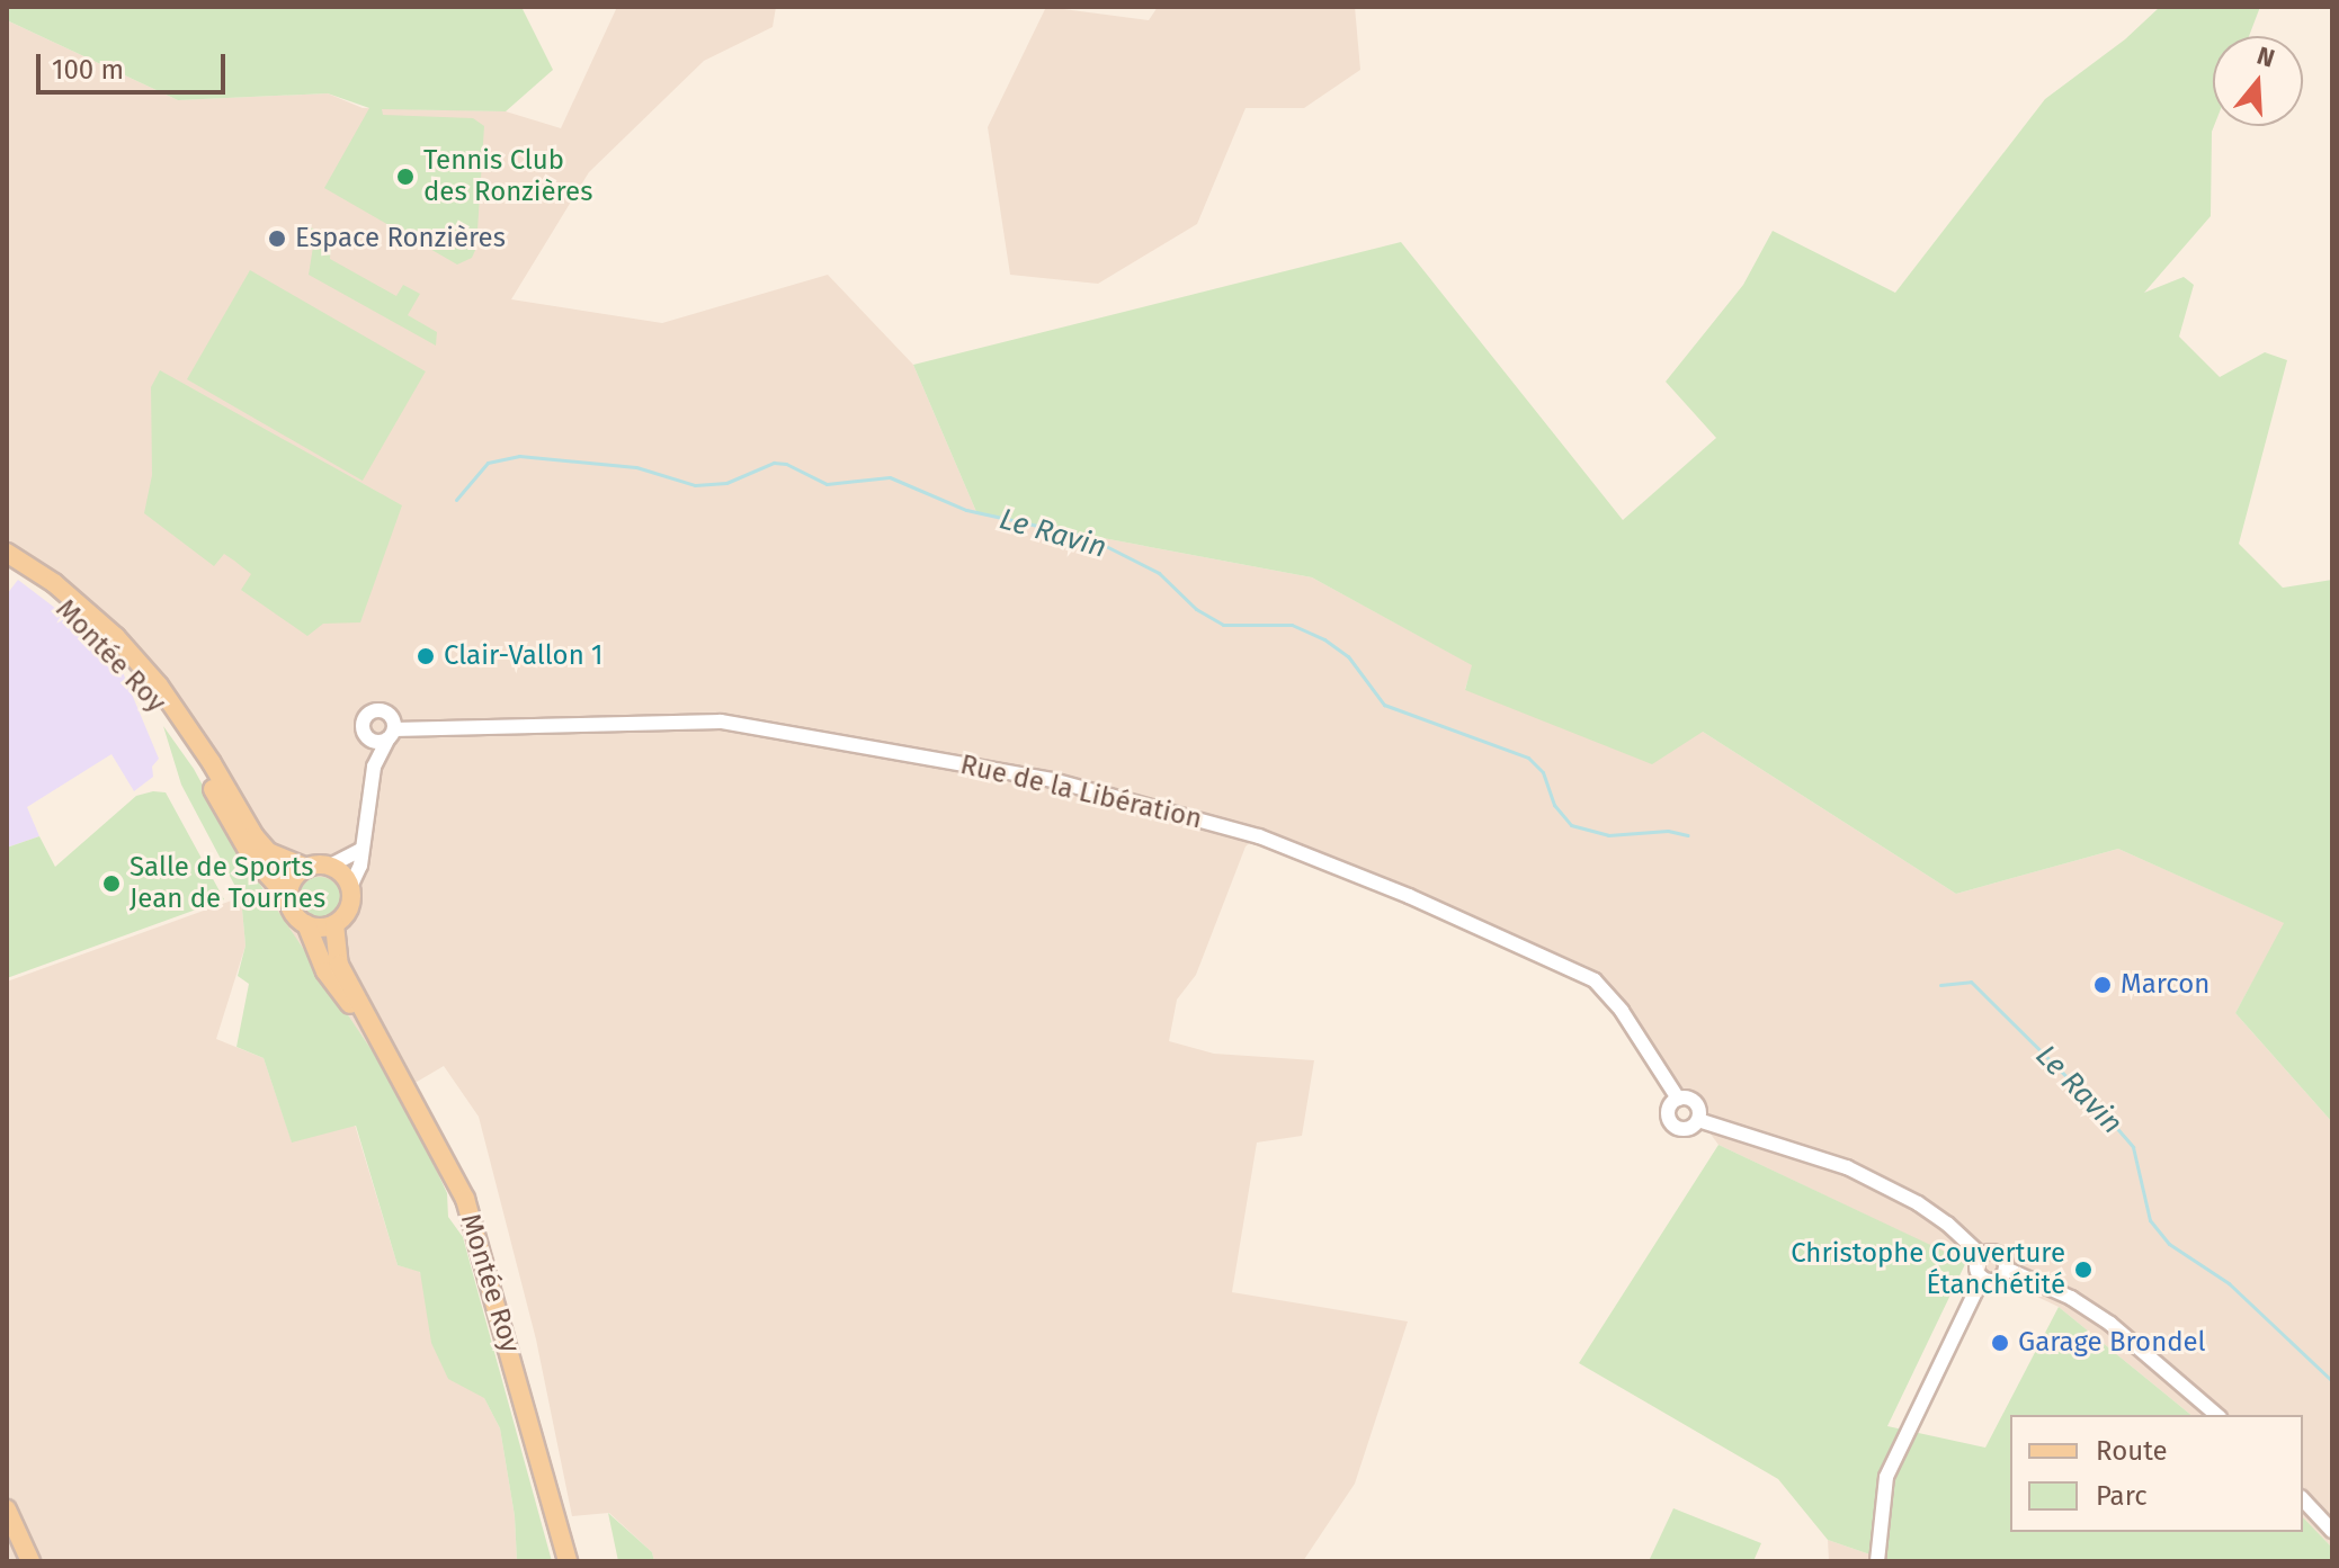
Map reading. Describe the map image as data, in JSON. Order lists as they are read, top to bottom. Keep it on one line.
{"streets":{"main road":["Montée Roy"],"street":["Rue de la Libération"]},"water":["Le Ravin"],"places":["Tennis Club des Ronzières","Espace Ronzières","Clair-Vallon 1","Salle de Sports Jean de Tournes","Marcon","Christophe Couverture Étanchétité","Garage Brondel"],"legend":["Route","Parc"],"scale_bar":"100 m","north":"top"}
